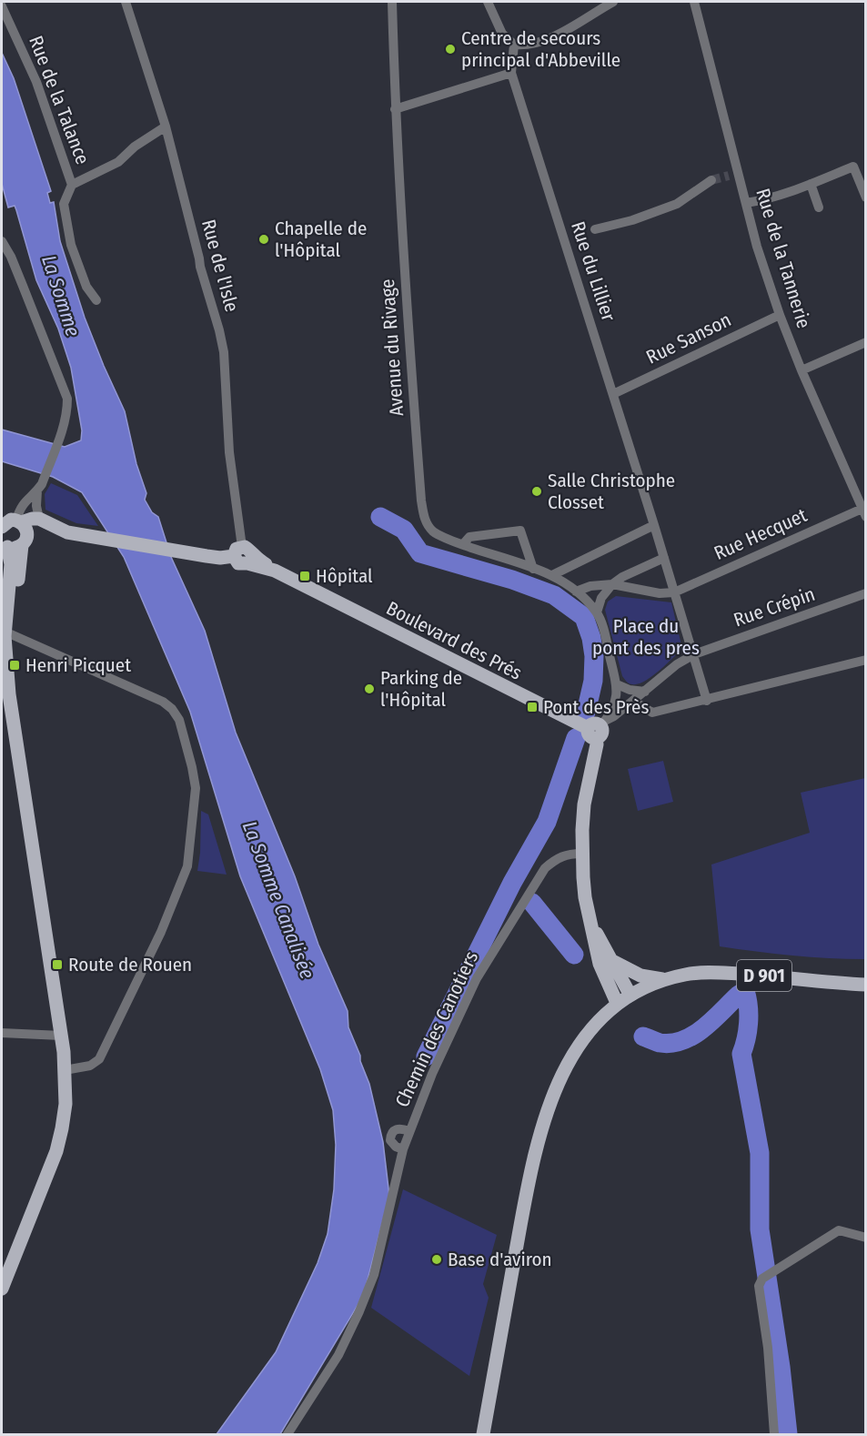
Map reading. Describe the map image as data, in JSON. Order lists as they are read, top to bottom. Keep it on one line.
{"streets":{"main road":["Boulevard des Prés","D 901"],"street":["Rue de la Talance","Rue de la Tannerie","Rue de l'Isle","Rue du Lillier","Rue Sanson","Avenue du Rivage","Rue Hecquet","Rue Crépin","Chemin des Canotiers"]},"crossings":[["Rue de la Tannerie","Rue Sanson"],["Rue de la Tannerie","Rue Hecquet"],["Rue de l'Isle","Boulevard des Prés"],["Rue du Lillier","Rue Sanson"],["Rue du Lillier","Rue Hecquet"],["Rue du Lillier","Rue Crépin"],["Rue Crépin","Boulevard des Prés"]],"water":["La Somme","La Somme Canalisée"],"parks":["Place du pont des pres"],"places":{"other":["Centre de secours principal d'Abbeville","Chapelle de l'Hôpital","Salle Christophe Closset","Parking de l'Hôpital","Base d'aviron"],"transit":["Hôpital","Henri Picquet","Pont des Près","Route de Rouen"]}}
